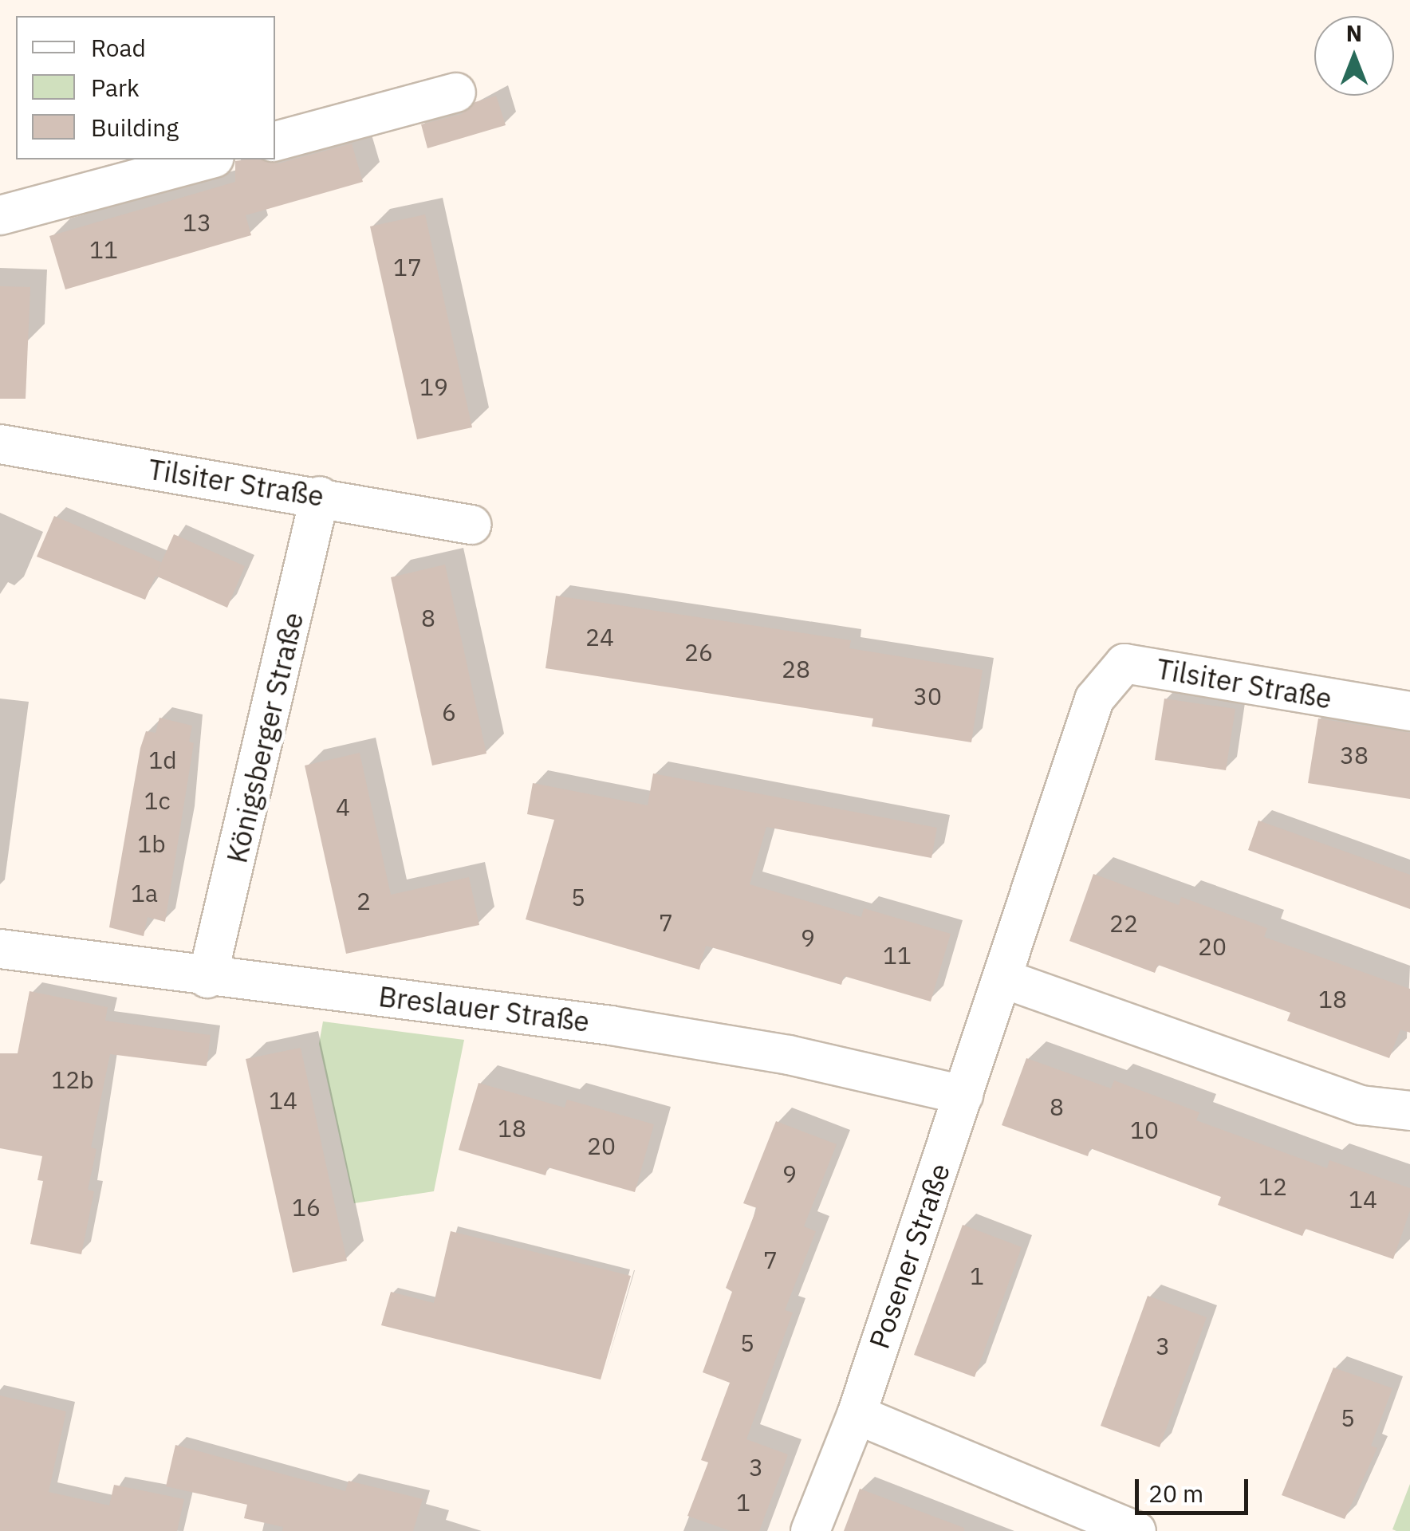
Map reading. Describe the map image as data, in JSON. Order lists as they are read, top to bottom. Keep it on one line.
{"streets":{"street":["Tilsiter Straße","Königsberger Straße","Breslauer Straße","Posener Straße"]},"crossings":[["Tilsiter Straße","Königsberger Straße"],["Tilsiter Straße","Posener Straße"],["Königsberger Straße","Breslauer Straße"],["Breslauer Straße","Posener Straße"]],"house_numbers":["13","11","17","19","8","24","26","28","30","6","38","1d","1c","4","1b","1a","5","2","7","22","9","20","11","18","12b","14","8","18","10","20","9","12","14","16","7","1","5","3","5","3","1"],"legend":["Road","Park","Building"],"scale_bar":"20 m","north":"top"}
